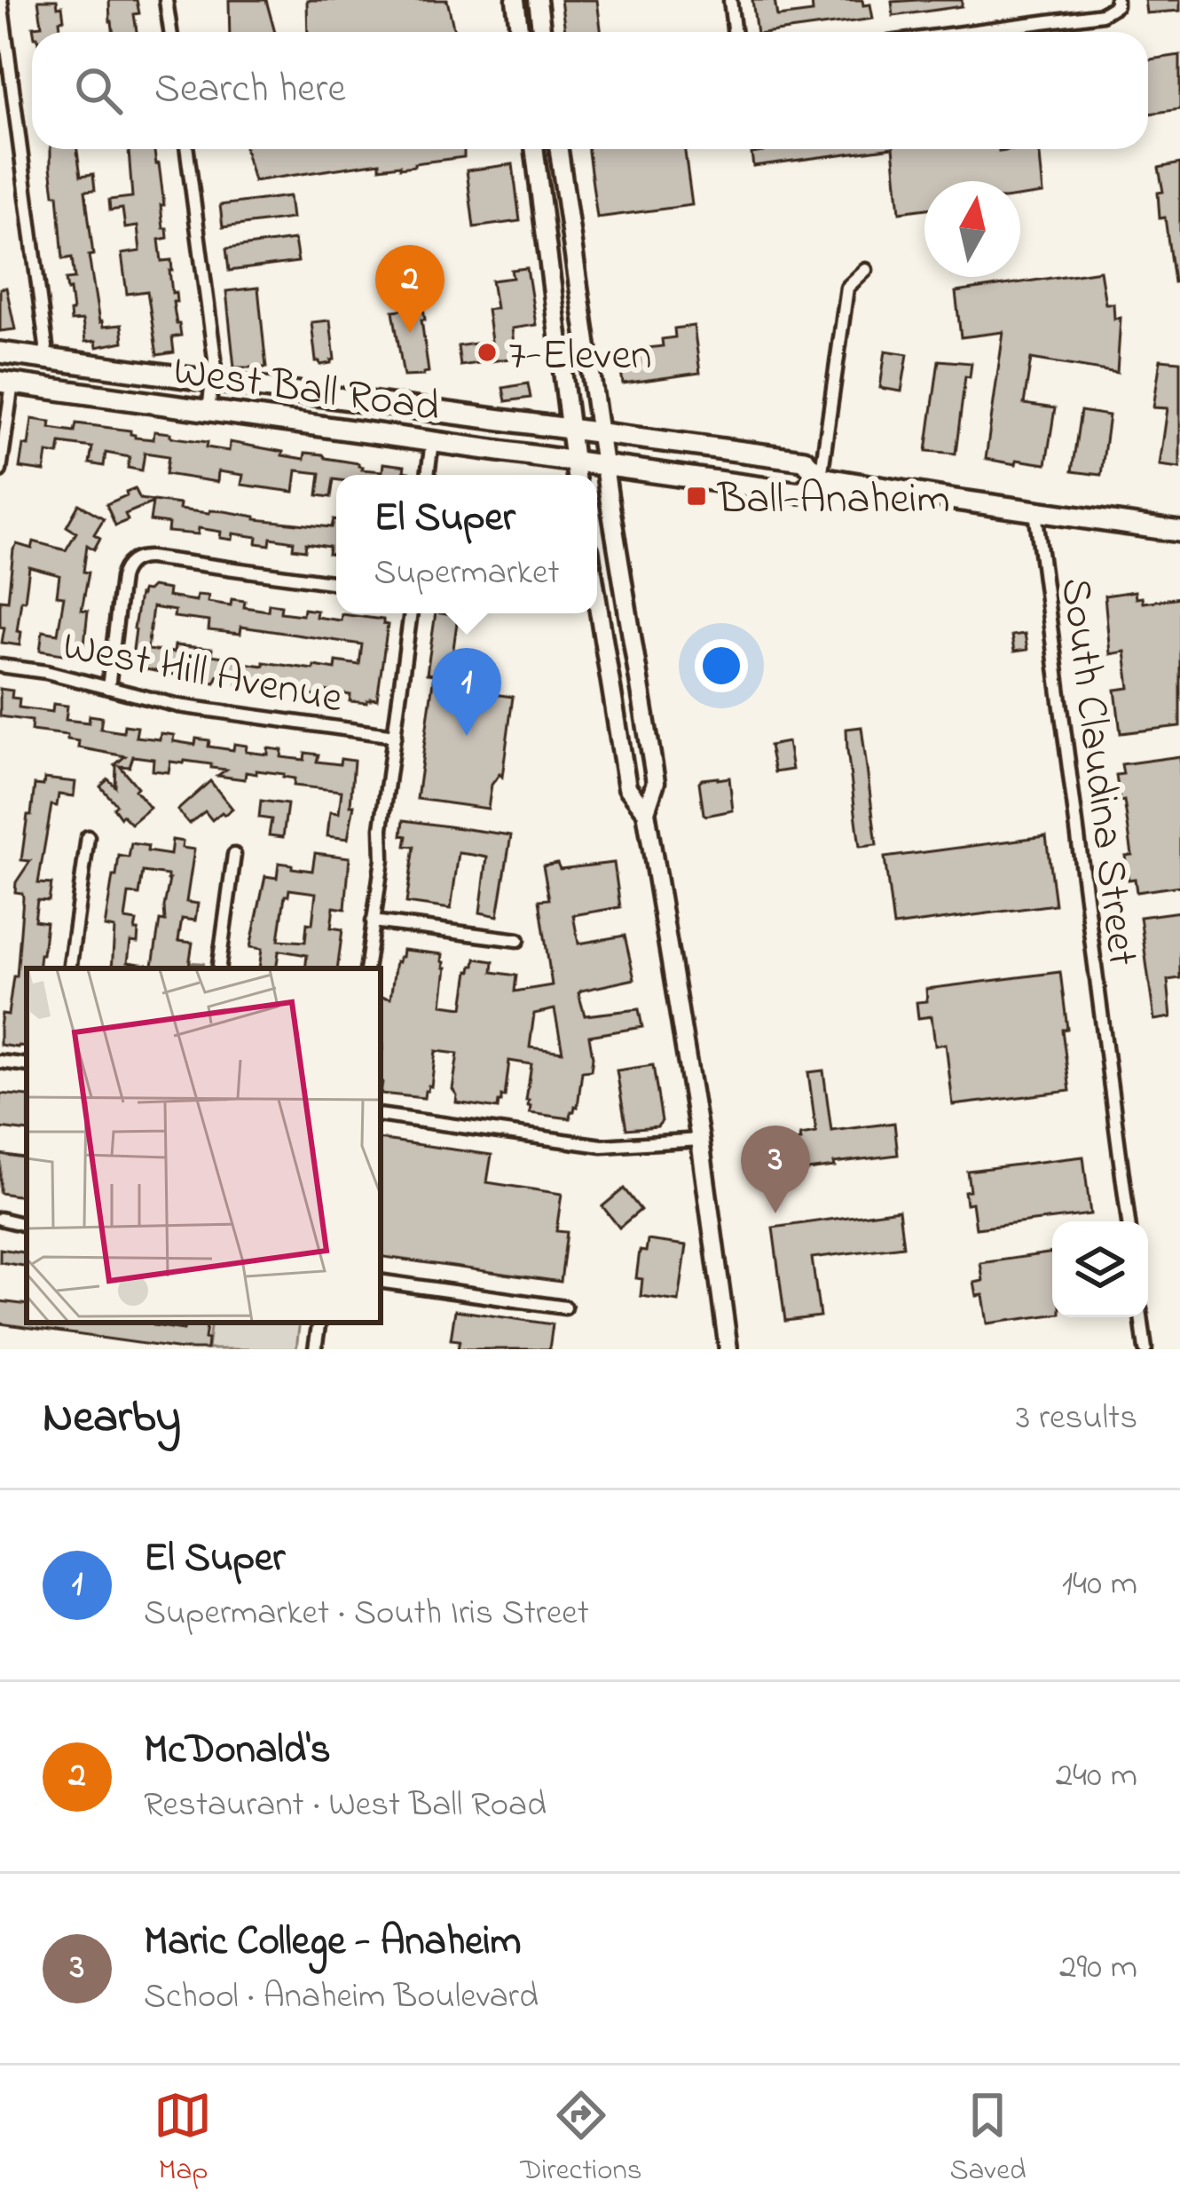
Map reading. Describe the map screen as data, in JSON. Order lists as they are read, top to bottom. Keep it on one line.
{"streets":{"main road":["West Ball Road"],"street":["West Hill Avenue","South Claudina Street"]},"places":{"other":["7-Eleven"],"transit":["Ball-Anaheim"]},"north":"top","page":{"search":"Search here","pins":["2","1","3"],"popup":["El Super","Supermarket"],"heading":["Nearby","3 results"],"list":[{"mark":"1","name":"El Super","note":"Supermarket · South Iris Street","value":"140 m"},{"mark":"2","name":"McDonald's","note":"Restaurant · West Ball Road","value":"240 m"},{"mark":"3","name":"Maric College - Anaheim","note":"School · Anaheim Boulevard","value":"290 m"}],"nav":["Map","Directions","Saved"]}}
